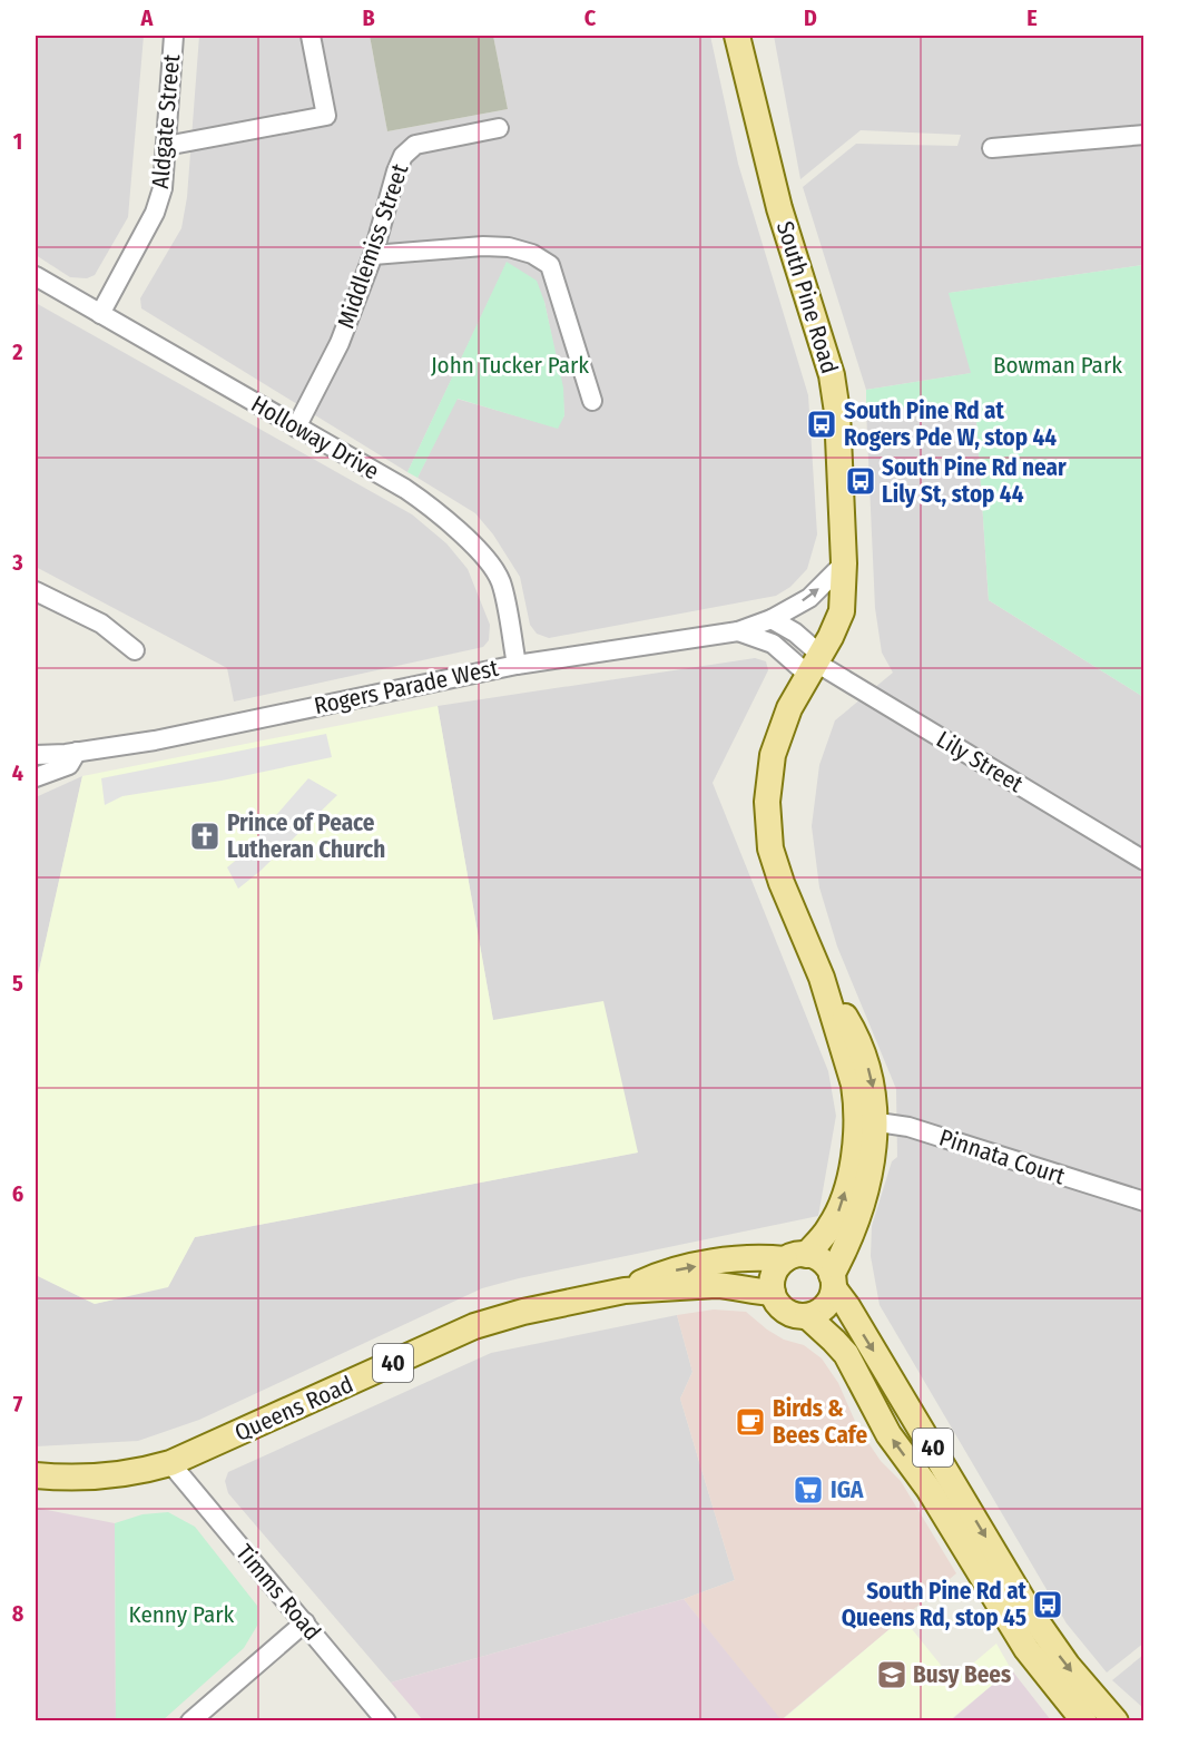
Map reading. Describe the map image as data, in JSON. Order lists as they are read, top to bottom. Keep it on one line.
{"streets":{"main road":["South Pine Road","40","Queens Road"],"street":["Aldgate Street","Middlemiss Street","Holloway Drive","Rogers Parade West","Lily Street","Pinnata Court","Timms Road"]},"crossings":[["Aldgate Street","Holloway Drive"],["Middlemiss Street","Holloway Drive"],["South Pine Road","Rogers Parade West"],["South Pine Road","Lily Street"],["South Pine Road","Pinnata Court"],["South Pine Road","40"],["South Pine Road","Queens Road"],["Holloway Drive","Rogers Parade West"],["Rogers Parade West","Lily Street"],["40","Queens Road"],["Queens Road","Timms Road"]],"parks":["John Tucker Park","Bowman Park","Kenny Park"],"places":{"bus stop":["South Pine Rd at Rogers Pde W, stop 44","South Pine Rd near Lily St, stop 44","South Pine Rd at Queens Rd, stop 45"],"church":["Prince of Peace Lutheran Church"],"cafe":["Birds & Bees Cafe"],"supermarket":["IGA"],"school or university":["Busy Bees"]},"grid":{"columns":["A","B","C","D","E"],"rows":["1","2","3","4","5","6","7","8"]}}
